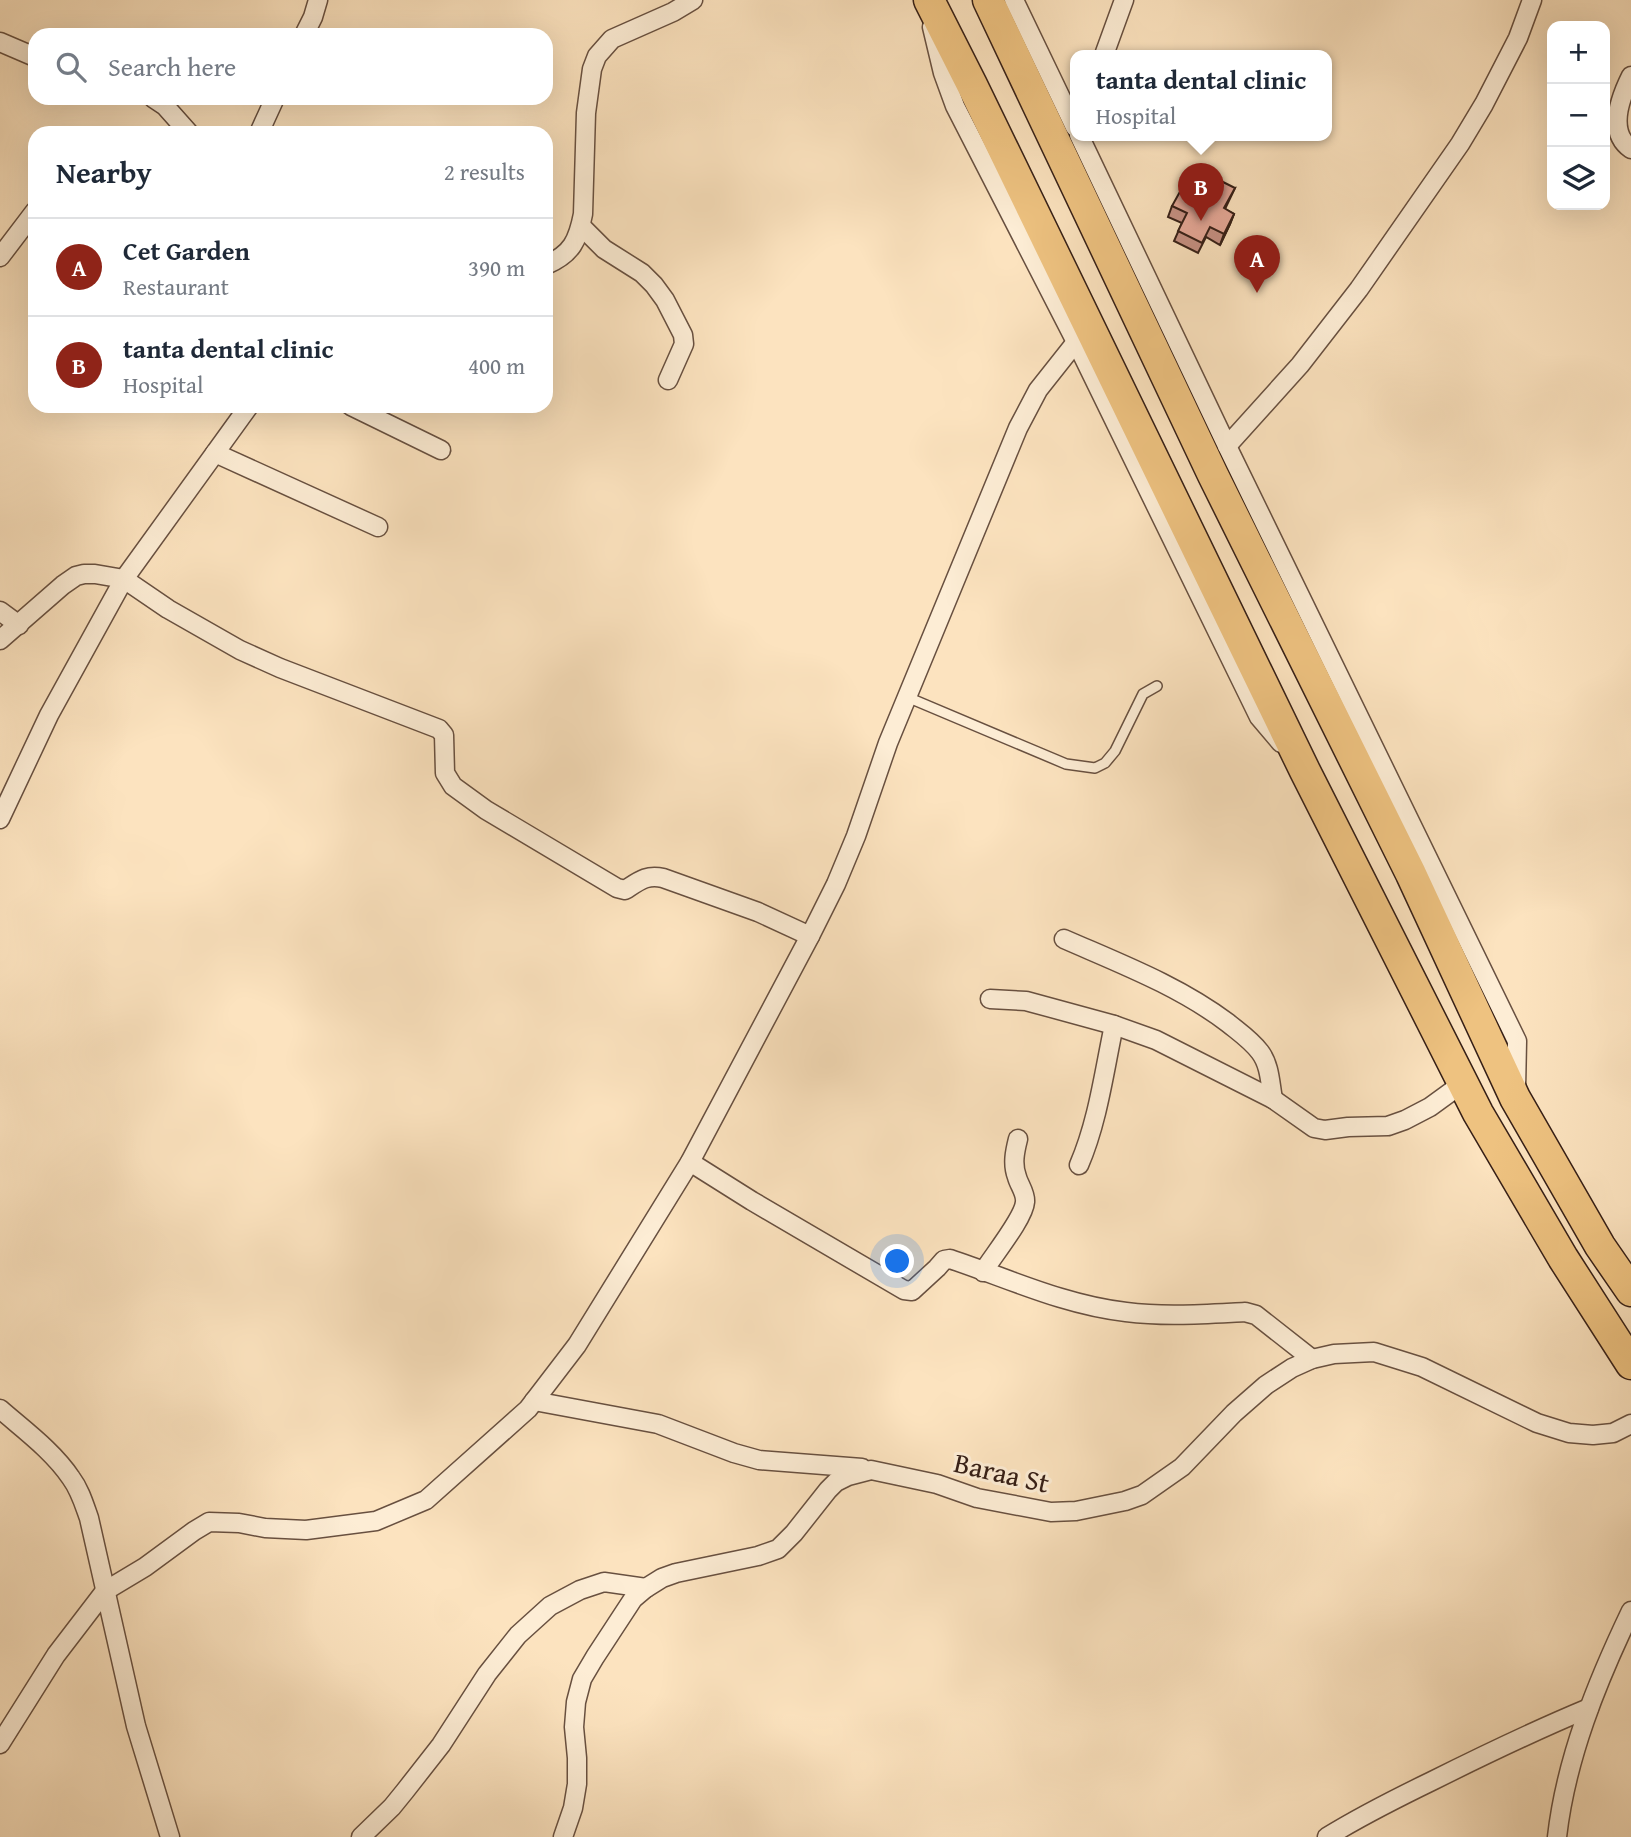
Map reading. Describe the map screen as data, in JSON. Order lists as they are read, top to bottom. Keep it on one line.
{"streets":{"street":["Baraa St"]},"page":{"map_buttons":["+","−"],"search":"Search here","popup":["tanta dental clinic","Hospital"],"heading":["Nearby","2 results"],"pins":["B","A"],"list":[{"mark":"A","name":"Cet Garden","note":"Restaurant","value":"390 m"},{"mark":"B","name":"tanta dental clinic","note":"Hospital","value":"400 m"}]}}
